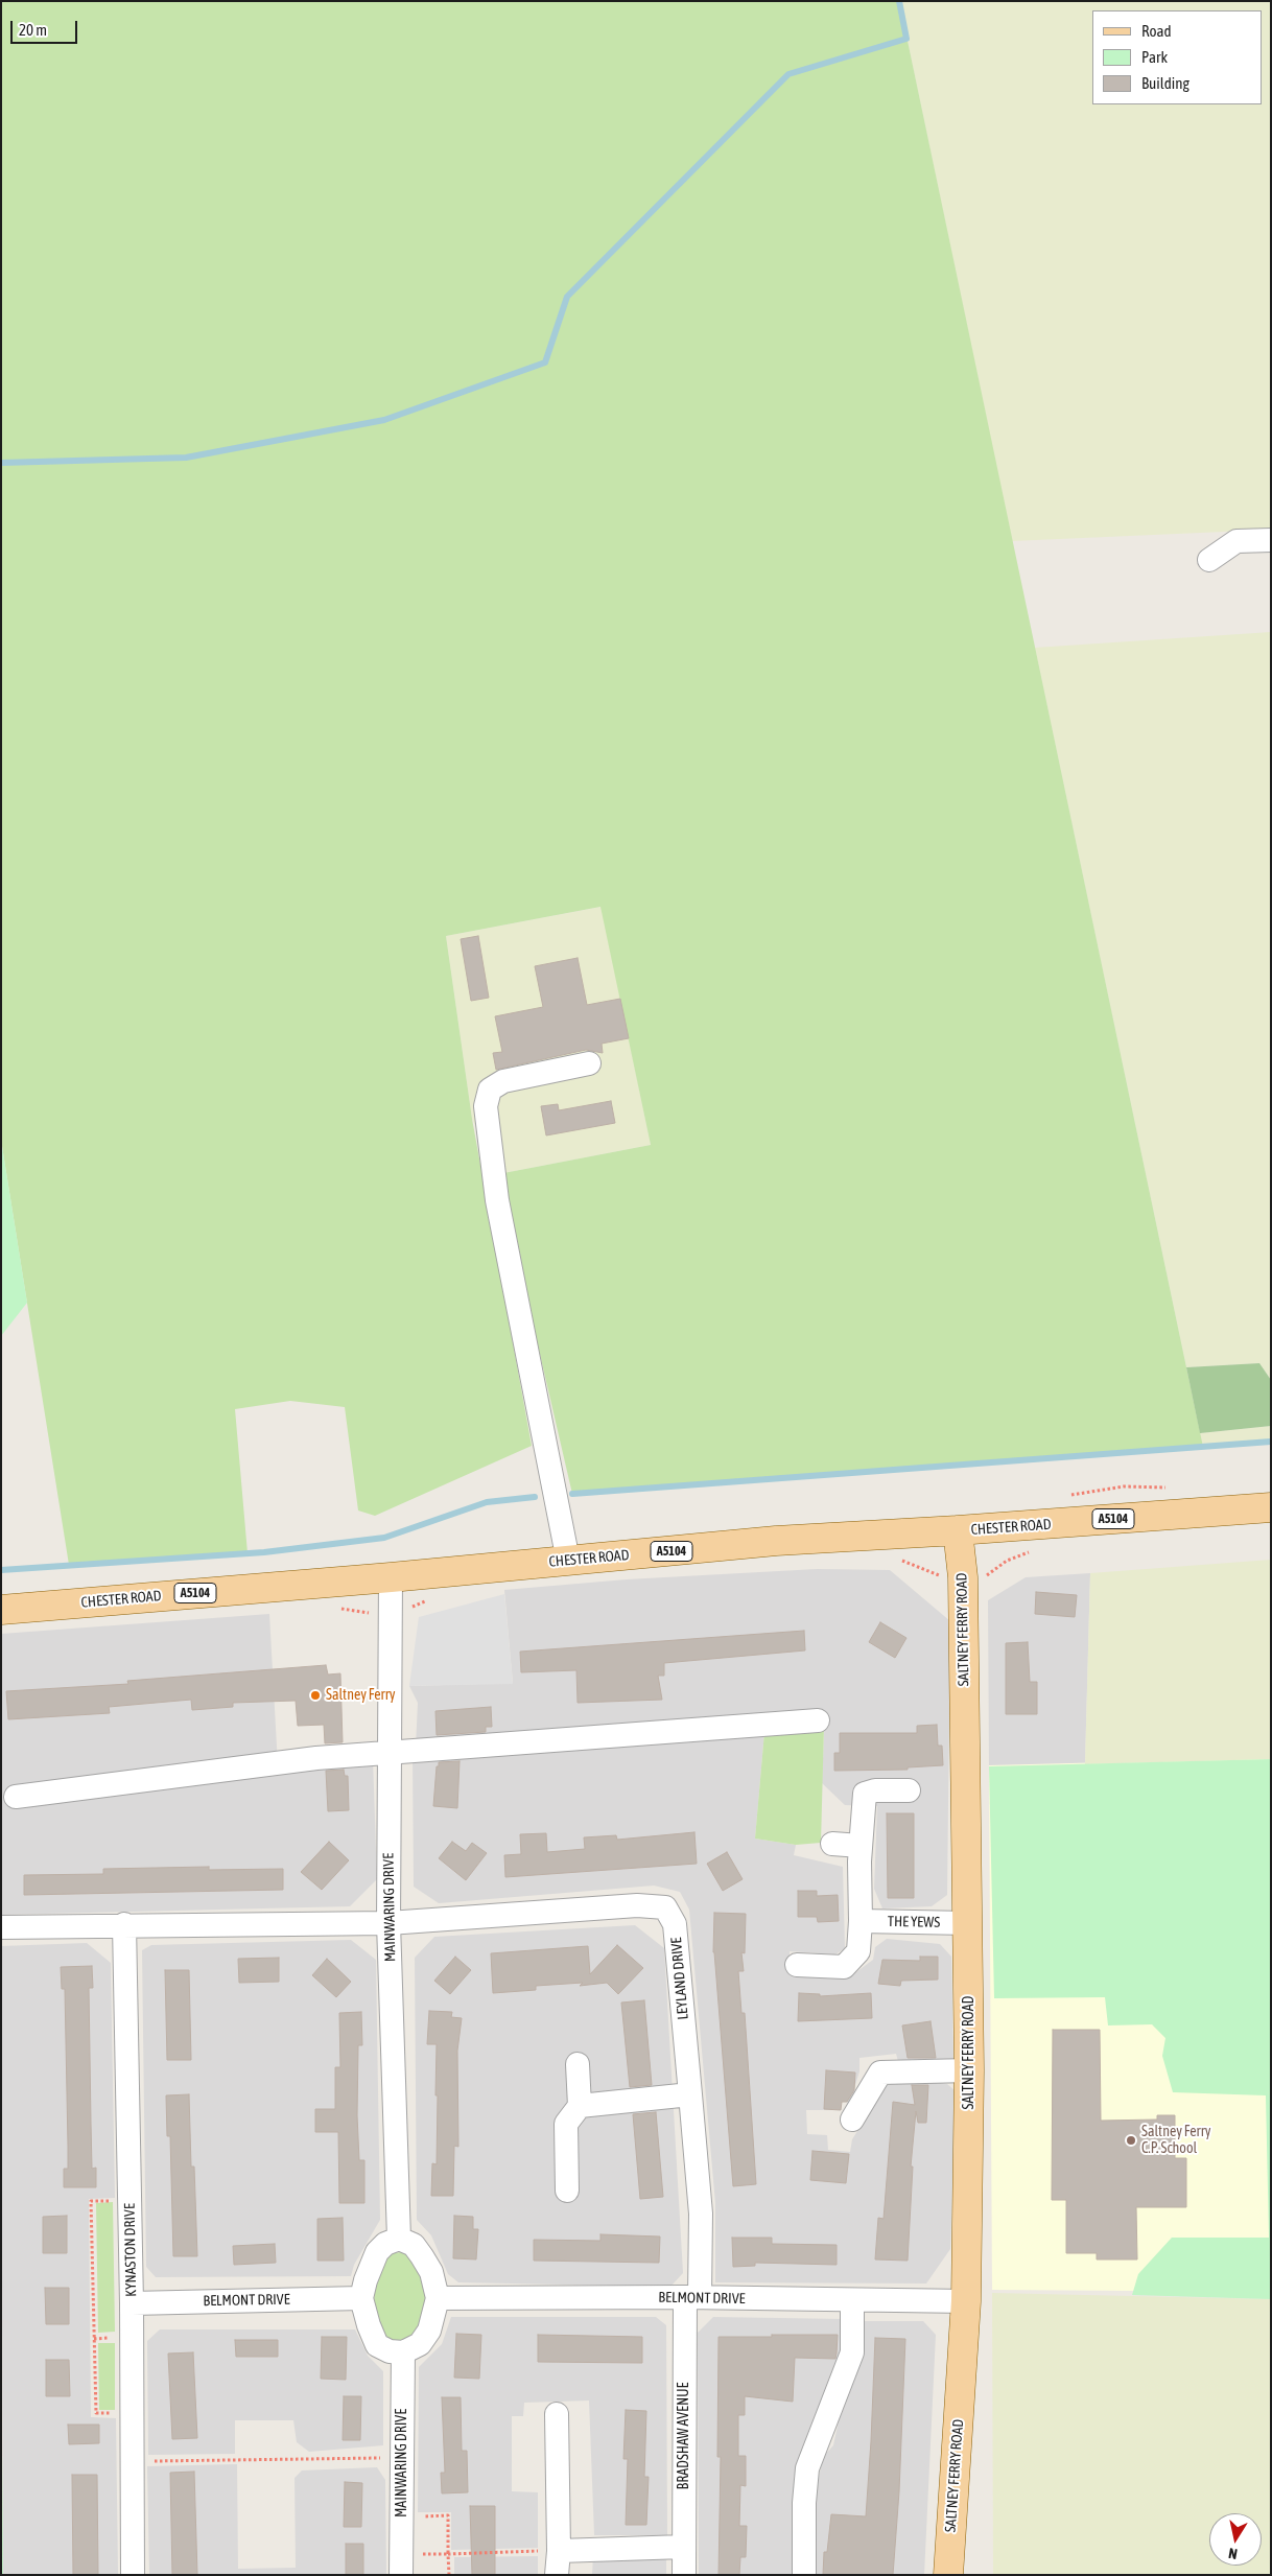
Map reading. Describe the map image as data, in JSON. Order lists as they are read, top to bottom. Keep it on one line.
{"streets":{"main road":["A5104","CHESTER ROAD","SALTNEY FERRY ROAD"],"street":["MAINWARING DRIVE","THE YEWS","LEYLAND DRIVE","KYNASTON DRIVE","BELMONT DRIVE","BRADSHAW AVENUE"]},"crossings":[["CHESTER ROAD","SALTNEY FERRY ROAD"],["CHESTER ROAD","MAINWARING DRIVE"],["SALTNEY FERRY ROAD","THE YEWS"],["SALTNEY FERRY ROAD","BELMONT DRIVE"],["MAINWARING DRIVE","LEYLAND DRIVE"],["MAINWARING DRIVE","BELMONT DRIVE"],["LEYLAND DRIVE","BELMONT DRIVE"],["LEYLAND DRIVE","BRADSHAW AVENUE"],["KYNASTON DRIVE","BELMONT DRIVE"],["BELMONT DRIVE","BRADSHAW AVENUE"]],"places":["Saltney Ferry","Saltney Ferry C.P. School"],"legend":["Road","Park","Building"],"scale_bar":"20 m","north":"bottom"}
